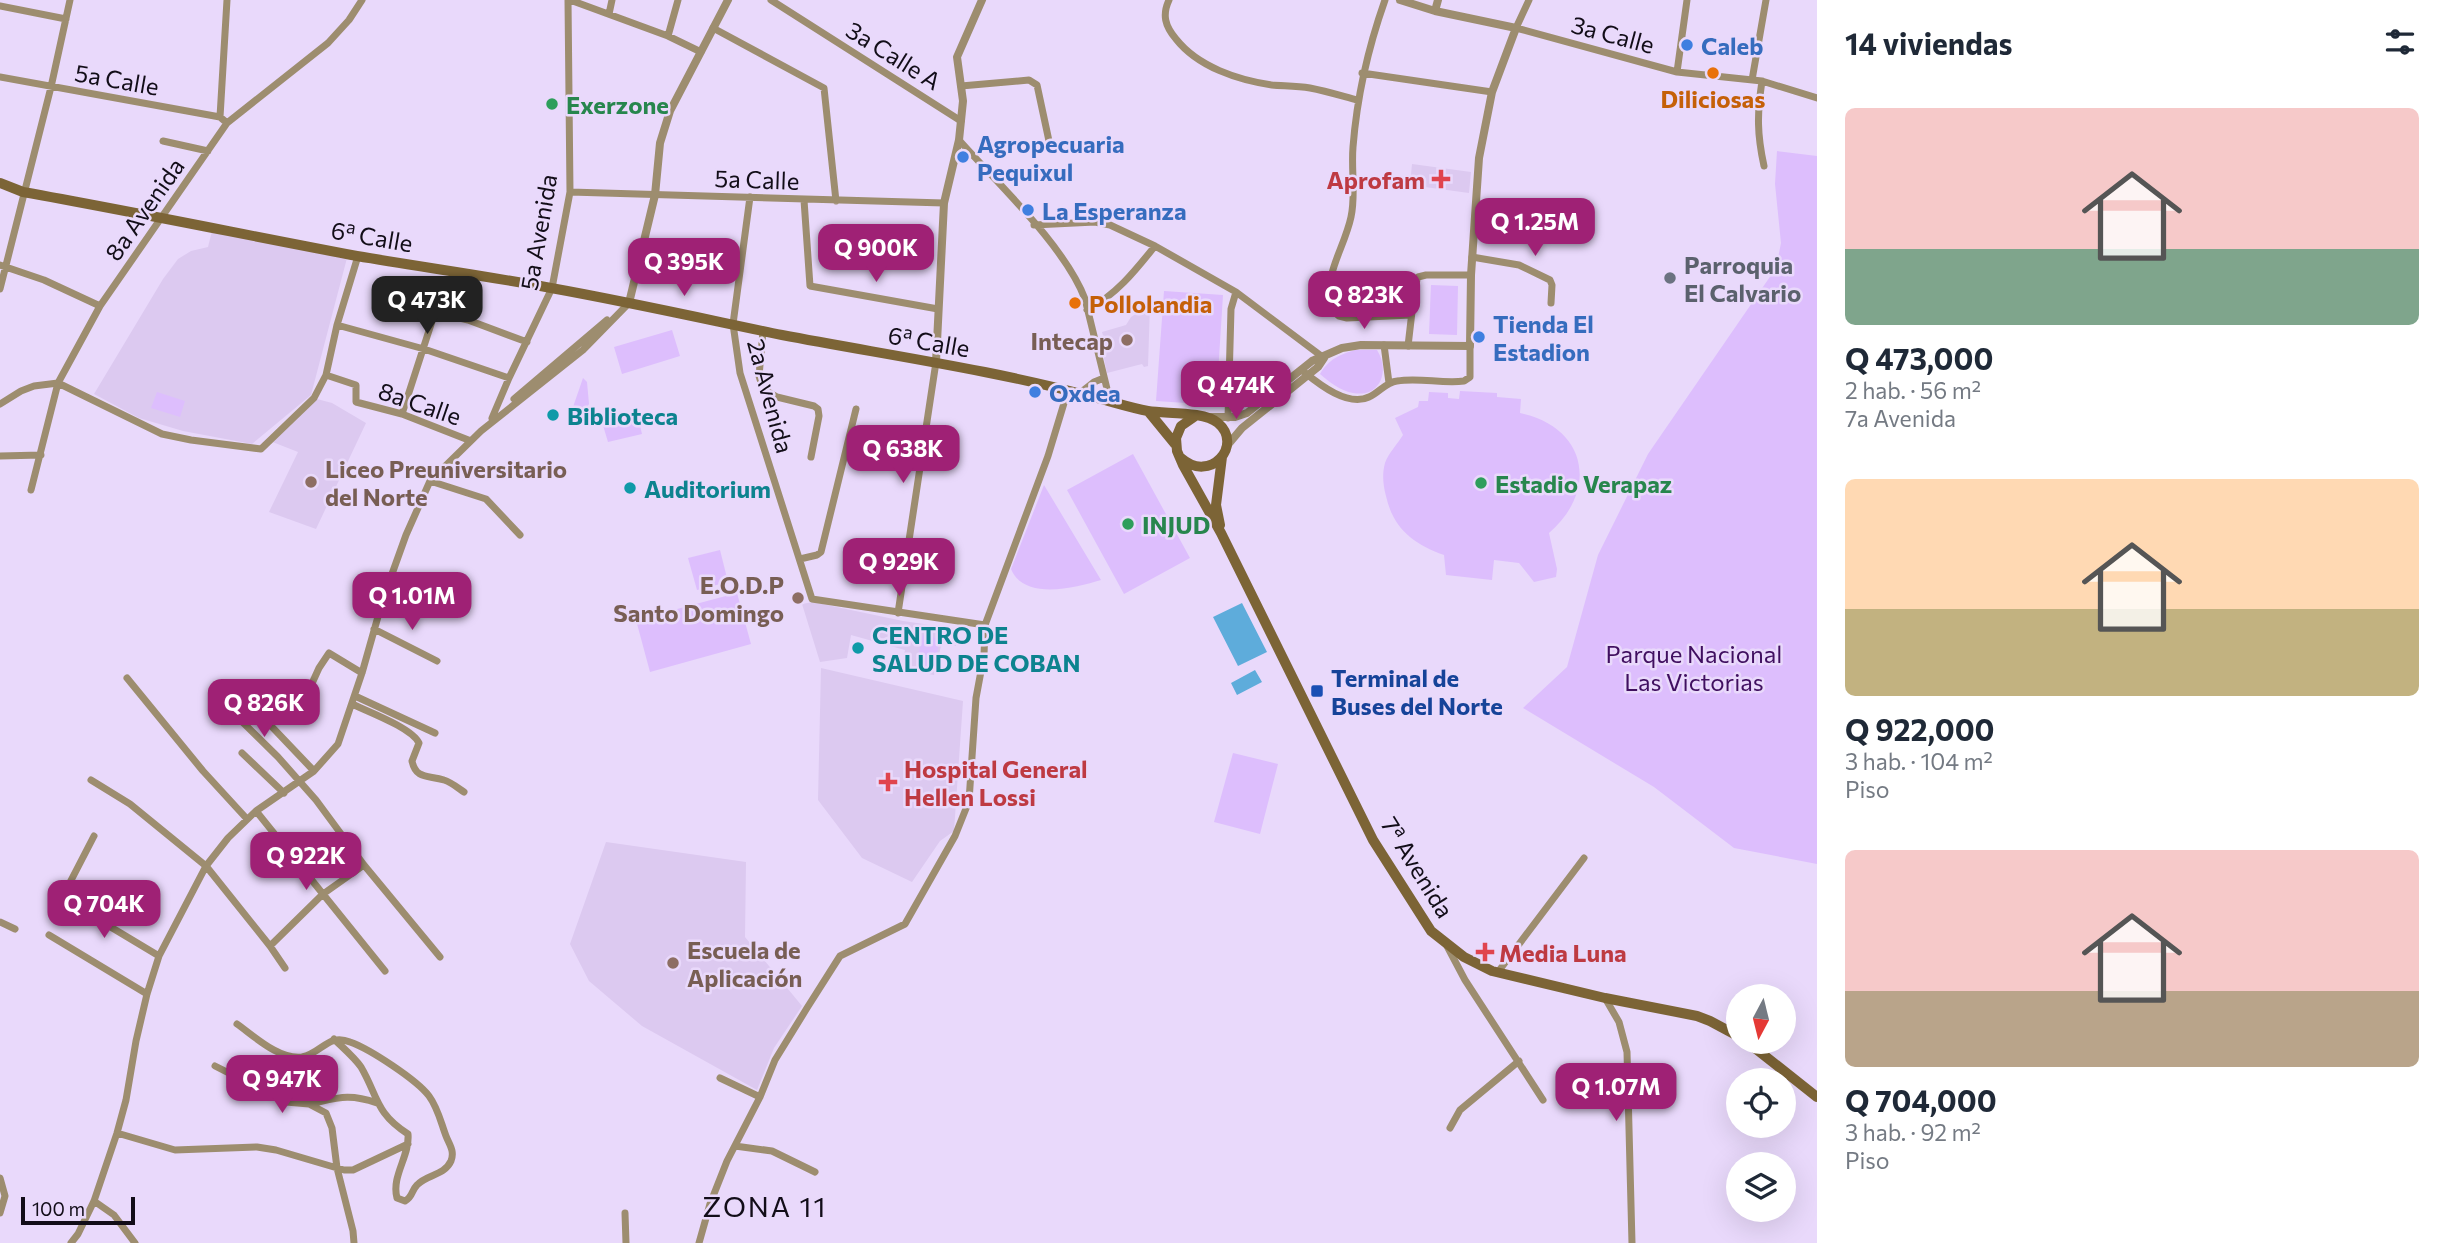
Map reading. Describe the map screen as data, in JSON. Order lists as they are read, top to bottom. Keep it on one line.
{"streets":{"main road":["6ª Calle","7ª Avenida"],"street":["3a Calle","3a Calle A","5a Calle","8a Avenida","5a Avenida","2a Avenida","8a Calle"]},"crossings":[["5a Calle","8a Avenida"],["5a Calle","5a Avenida"],["5a Calle","2a Avenida"],["8a Avenida","6ª Calle"],["5a Avenida","6ª Calle"],["6ª Calle","2a Avenida"],["6ª Calle","7ª Avenida"]],"districts":["ZONA 11"],"parks":["Parque Nacional Las Victorias"],"places":{"other":["Caleb","Diliciosas","Exerzone","Agropecuaria Pequixul","La Esperanza","Parroquia El Calvario","Pollolandia","Tienda El Estadion","Intecap","Oxdea","Biblioteca","Liceo Preuniversitario del Norte","Estadio Verapaz","Auditorium","INJUD","E.O.D.P Santo Domingo","CENTRO DE SALUD DE COBAN","Escuela de Aplicación"],"health":["Aprofam","Hospital General Hellen Lossi","Media Luna"],"transit":["Terminal de Buses del Norte"]},"scale_bar":"100 m","north":"bottom","page":{"heading":"14 viviendas","list":[{"name":"Q 473,000","note":"2 hab. · 56 m² · 7a Avenida"},{"name":"Q 922,000","note":"3 hab. · 104 m² · Piso"},{"name":"Q 704,000","note":"3 hab. · 92 m² · Piso"}],"price":["Q 1.25M","Q 900K","Q 395K","Q 823K","Q 473K","Q 474K","Q 638K","Q 929K","Q 1.01M","Q 826K","Q 922K","Q 704K","Q 947K","Q 1.07M"],"scale":"100 m"}}
